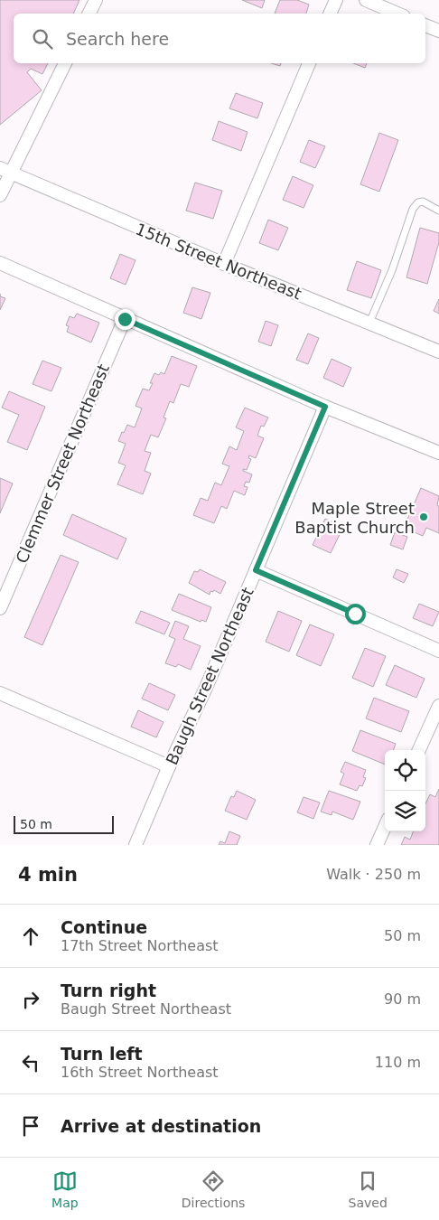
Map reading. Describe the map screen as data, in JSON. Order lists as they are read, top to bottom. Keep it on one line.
{"streets":{"street":["15th Street Northeast","Clemmer Street Northeast","Baugh Street Northeast"]},"places":["Maple Street Baptist Church"],"scale_bar":"50 m","page":{"search":"Search here","scale":"50 m","heading":["4 min","Walk · 250 m"],"list":[["Continue","17th Street Northeast","50 m"],["Turn right","Baugh Street Northeast","90 m"],["Turn left","16th Street Northeast","110 m"],"Arrive at destination"],"nav":["Map","Directions","Saved"]}}
